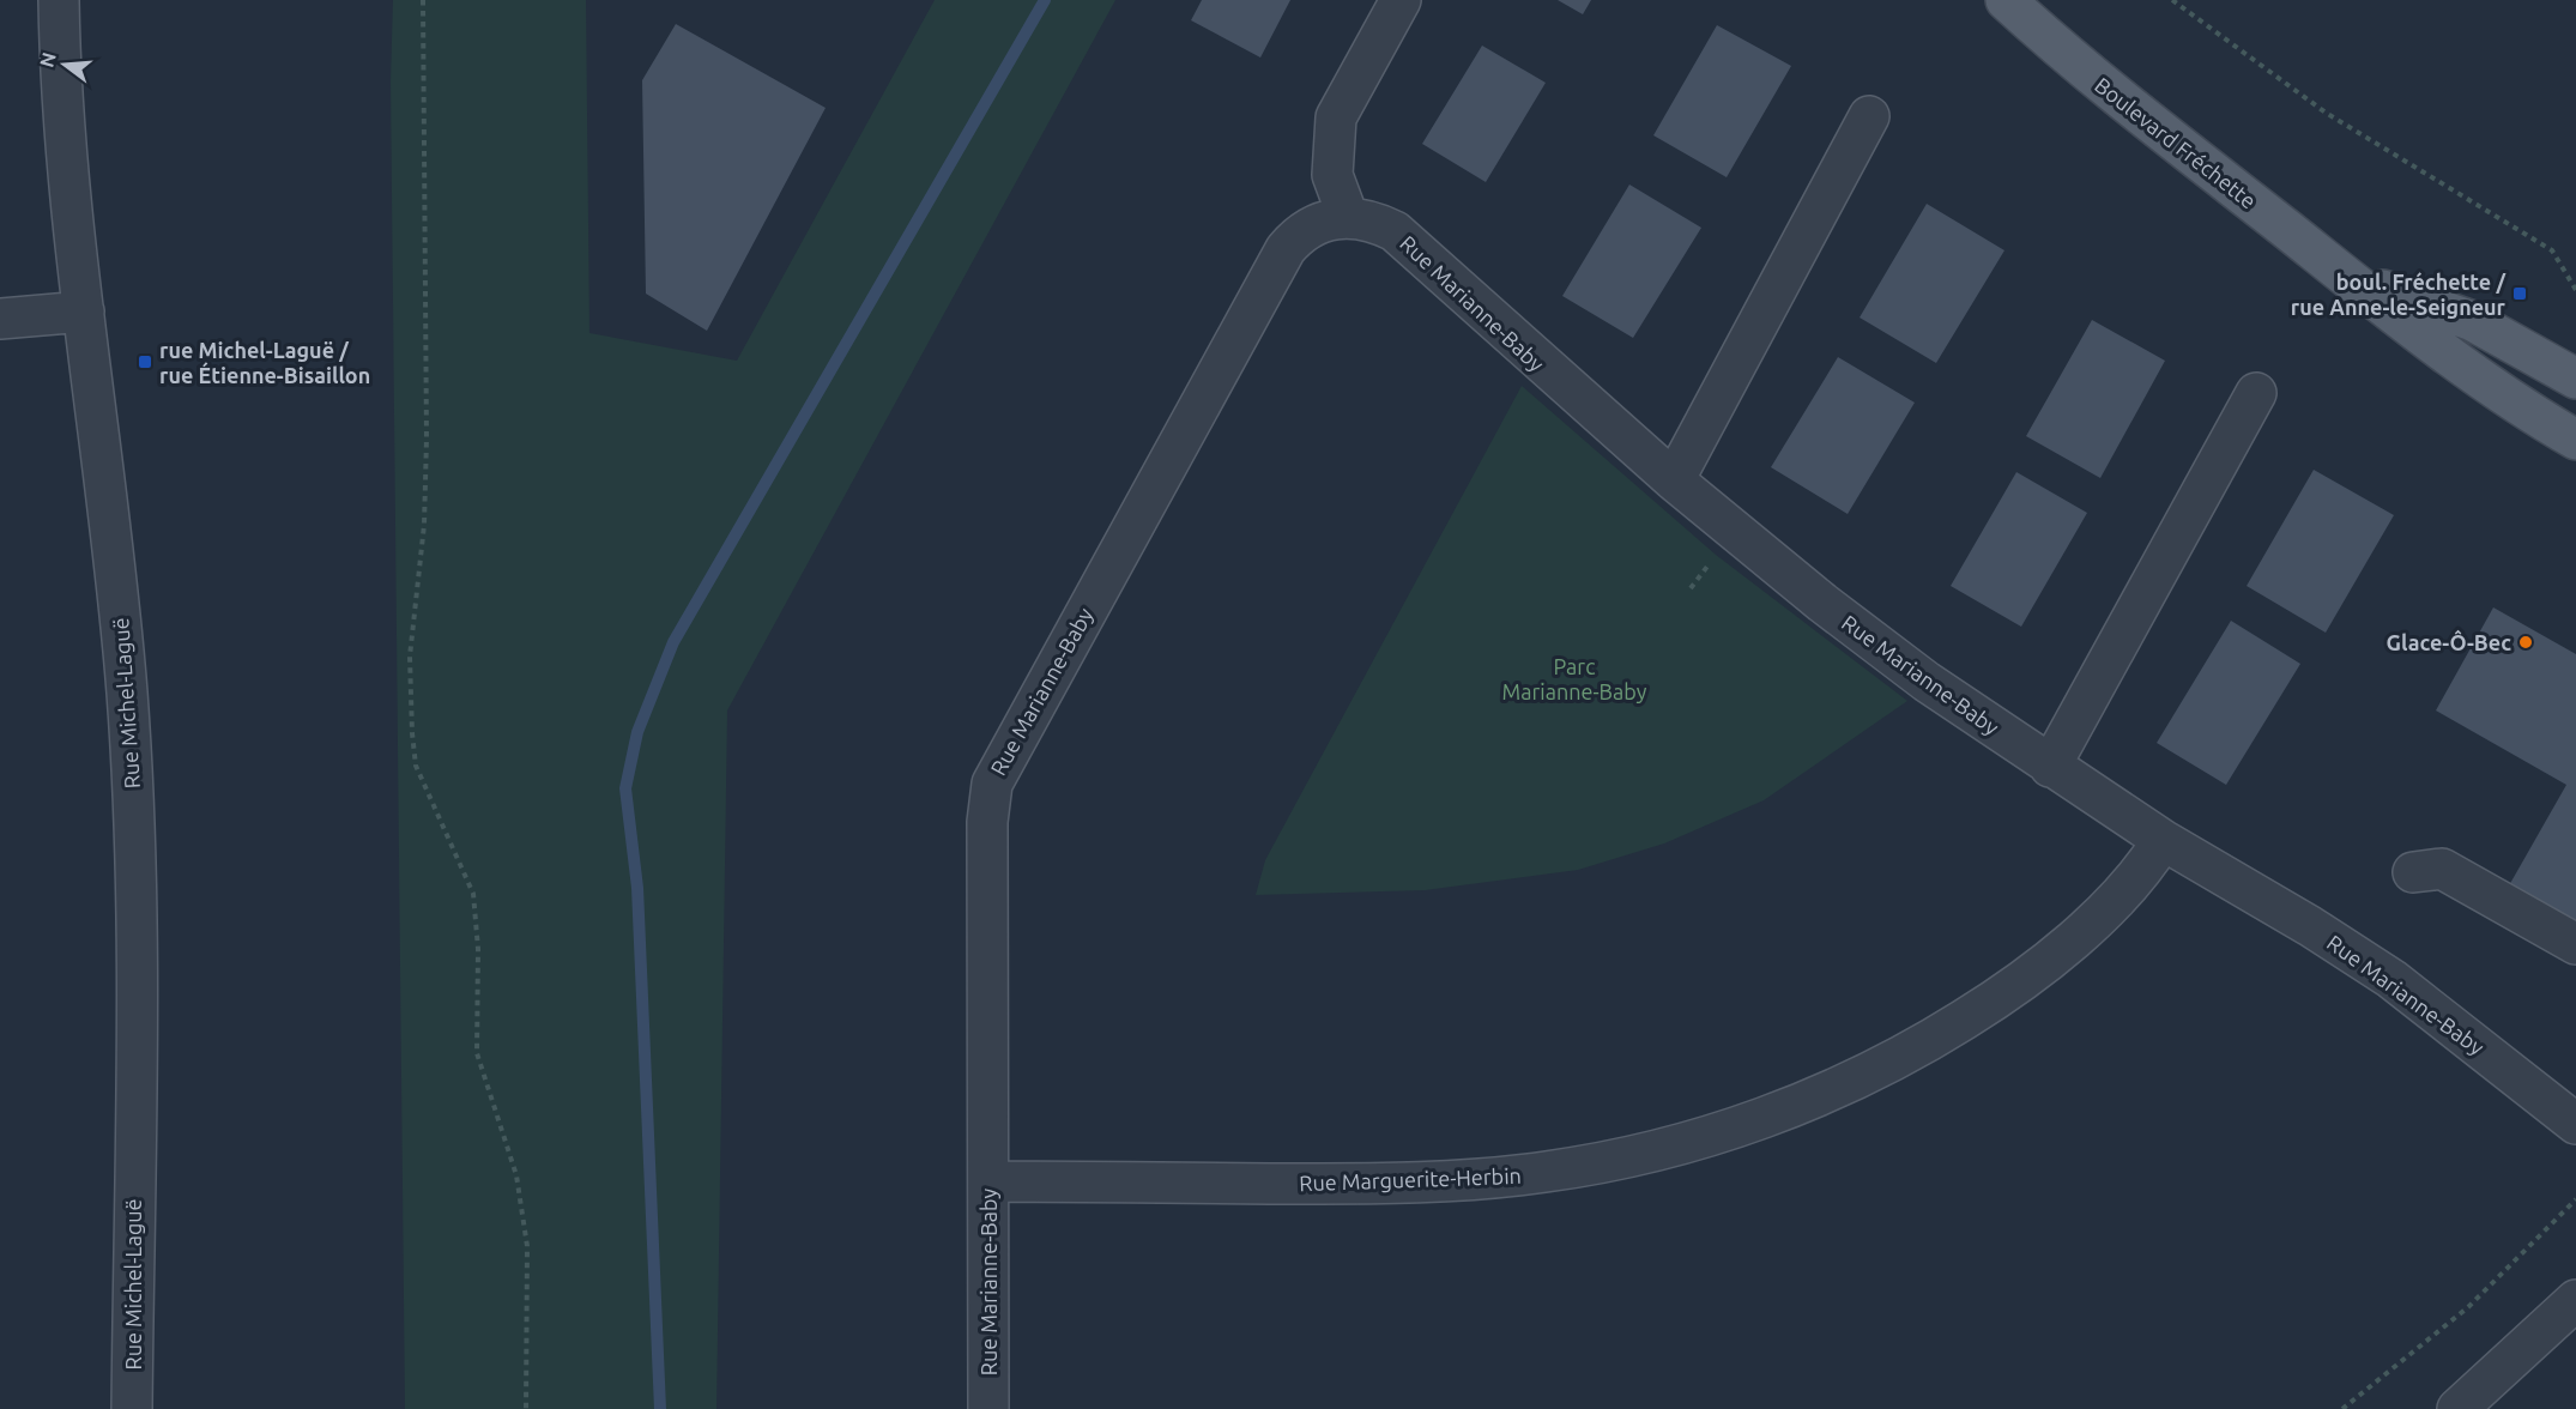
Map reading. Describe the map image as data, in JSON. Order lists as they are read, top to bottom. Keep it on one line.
{"streets":{"main road":["Boulevard Fréchette"],"street":["Rue Marianne-Baby","Rue Michel-Laguë","Rue Marguerite-Herbin"]},"crossings":[["Rue Marianne-Baby","Rue Marguerite-Herbin"]],"parks":["Parc Marianne-Baby"],"places":{"transit":["boul. Fréchette / rue Anne-le-Seigneur","rue Michel-Laguë / rue Étienne-Bisaillon"],"other":["Glace-Ô-Bec"]},"north":"left"}
